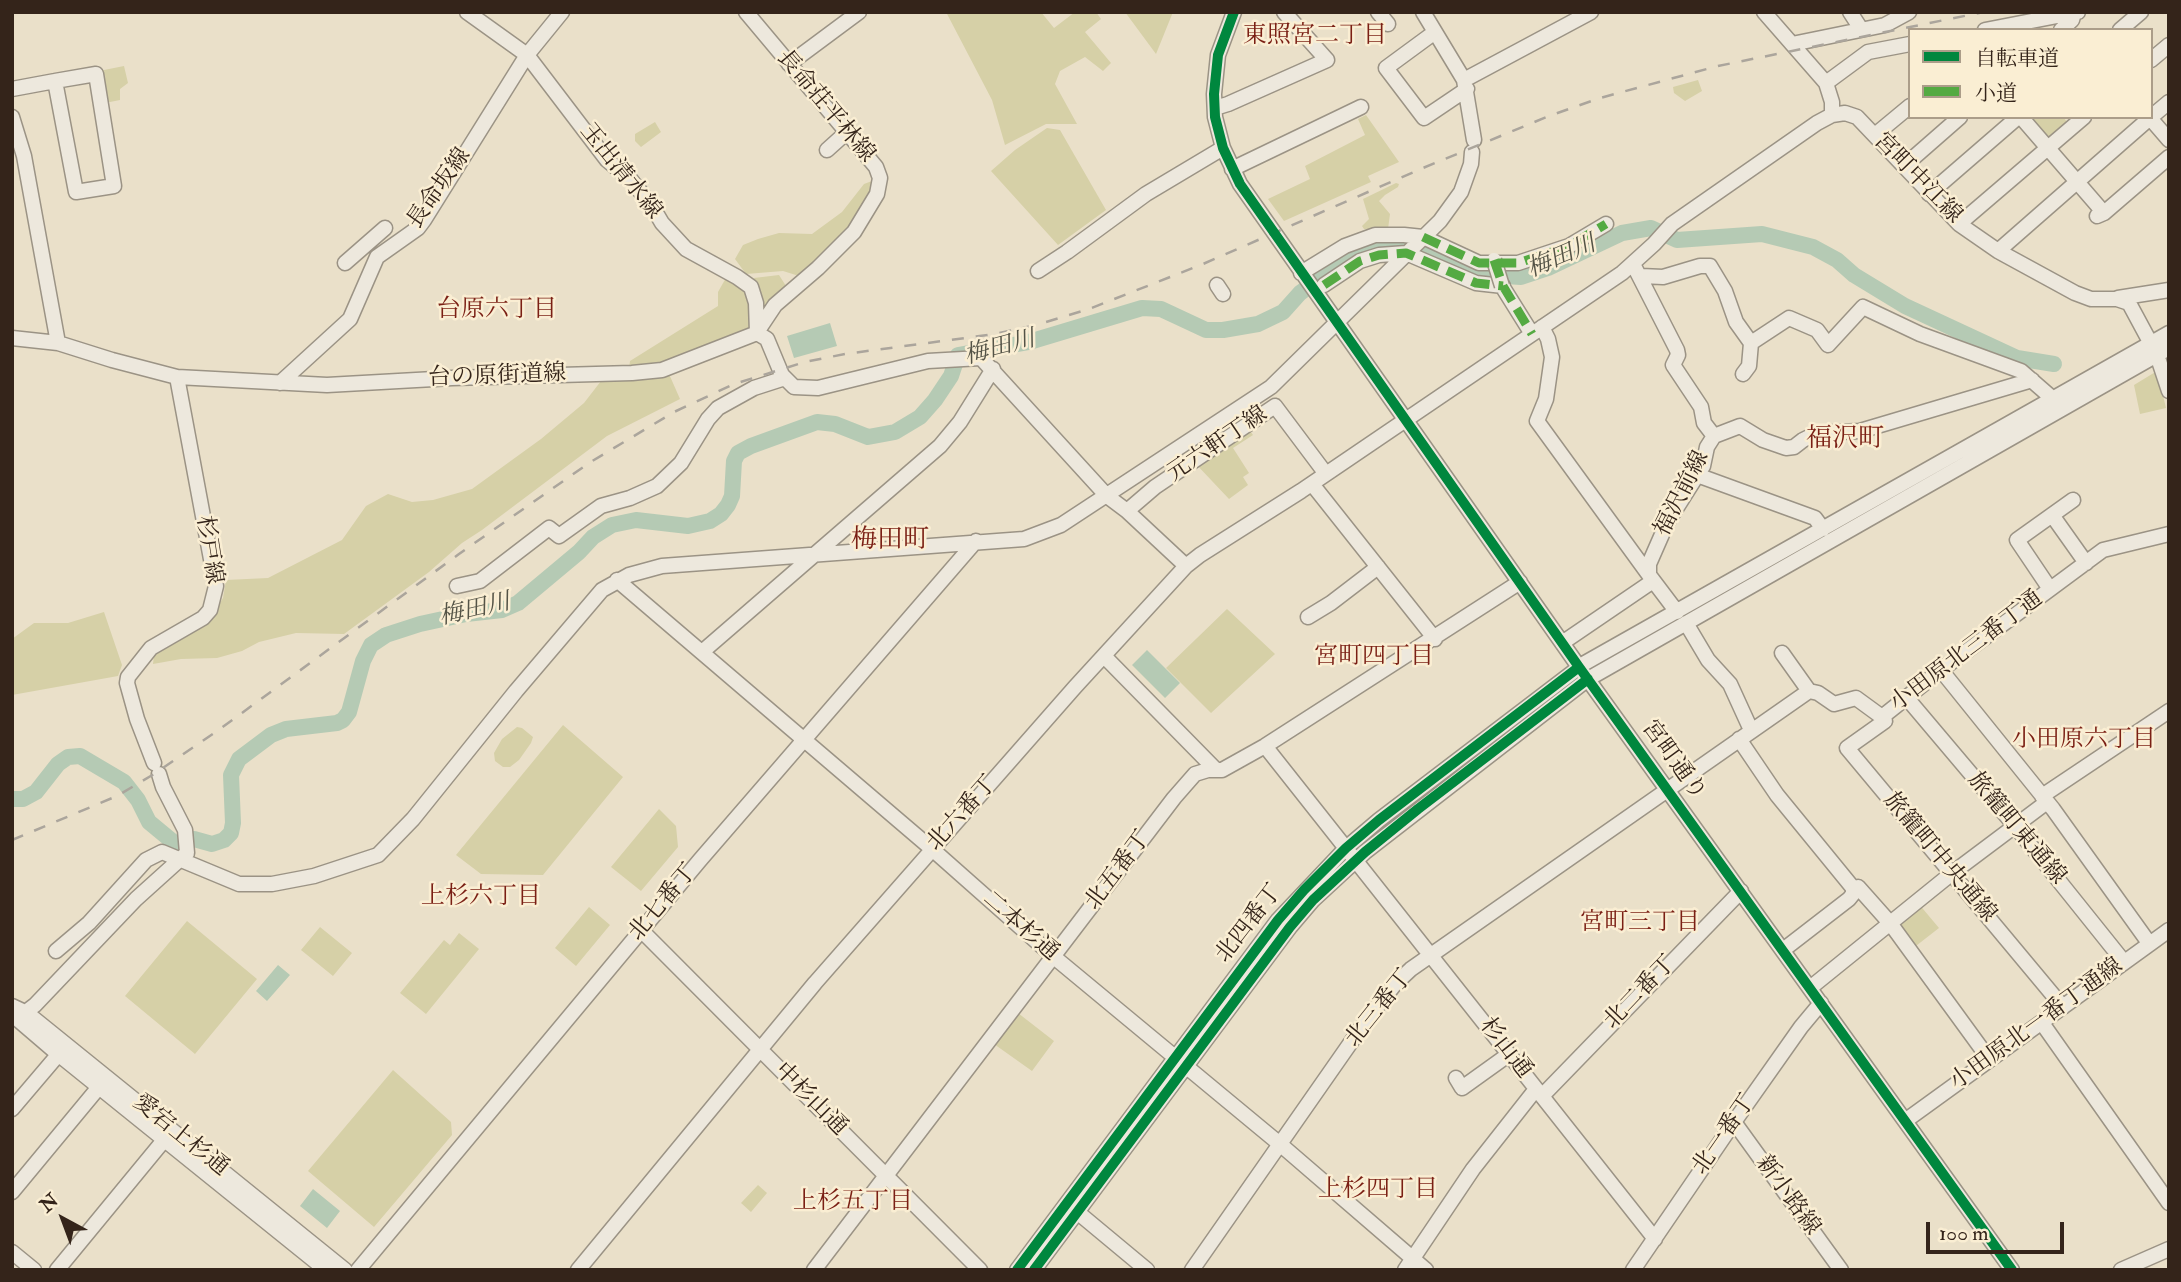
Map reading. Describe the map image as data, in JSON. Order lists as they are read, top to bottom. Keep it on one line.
{"streets":{"street":["長命荘平林線","玉出清水線","宮町中江線","長命坂線","台の原街道線","元六軒丁線","福沢前線","杉戸線","小田原北三番丁通","宮町通り","北六番丁","旅籠町東通線","旅籠町中央通線","北五番丁","北七番丁","北四番丁","二本杉通","北二番丁","北三番丁","小田原北一番丁通線","杉山通","中杉山通","北一番丁","愛宕上杉通","新小路線"]},"crossings":[["長命荘平林線","玉出清水線"],["長命荘平林線","台の原街道線"],["玉出清水線","長命坂線"],["玉出清水線","台の原街道線"],["台の原街道線","杉戸線"],["元六軒丁線","北六番丁"],["小田原北三番丁通","旅籠町東通線"],["小田原北三番丁通","旅籠町中央通線"],["宮町通り","北六番丁"],["宮町通り","北五番丁"],["宮町通り","北四番丁"],["宮町通り","北二番丁"],["宮町通り","北三番丁"],["宮町通り","小田原北一番丁通線"],["宮町通り","北一番丁"],["北六番丁","二本杉通"],["北六番丁","中杉山通"],["旅籠町東通線","小田原北一番丁通線"],["旅籠町中央通線","小田原北一番丁通線"],["北五番丁","二本杉通"],["北五番丁","杉山通"],["北五番丁","中杉山通"],["北七番丁","二本杉通"],["北七番丁","中杉山通"],["北四番丁","二本杉通"],["北四番丁","杉山通"],["二本杉通","北二番丁"],["二本杉通","北三番丁"],["北二番丁","杉山通"],["北三番丁","杉山通"],["杉山通","北一番丁"],["北一番丁","新小路線"]],"districts":["東照宮二丁目","台原六丁目","福沢町","梅田町","宮町四丁目","小田原六丁目","上杉六丁目","宮町三丁目","上杉四丁目","上杉五丁目"],"water":["梅田川"],"legend":["自転車道","小道"],"scale_bar":"100 m","north":"top left"}
